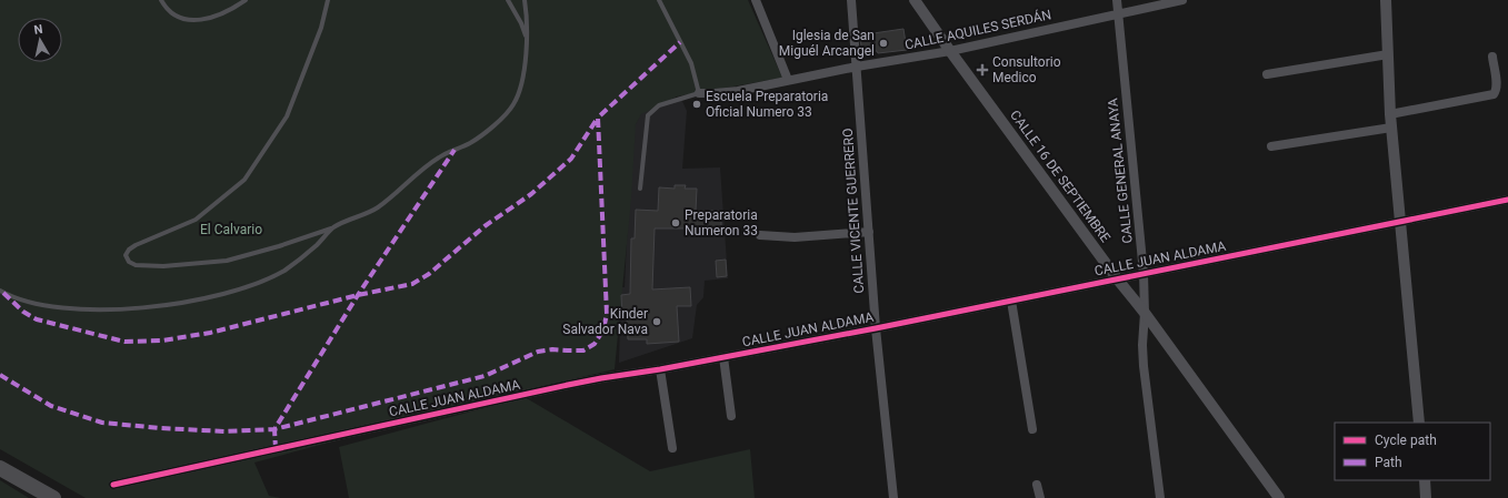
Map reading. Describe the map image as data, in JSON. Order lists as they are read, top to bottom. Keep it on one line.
{"streets":{"street":["CALLE AQUILES SERDÁN","CALLE GENERAL ANAYA","CALLE 16 DE SEPTIEMBRE","CALLE VICENTE GUERRERO","CALLE JUAN ALDAMA"]},"crossings":[["CALLE AQUILES SERDÁN","CALLE GENERAL ANAYA"],["CALLE AQUILES SERDÁN","CALLE 16 DE SEPTIEMBRE"],["CALLE AQUILES SERDÁN","CALLE VICENTE GUERRERO"],["CALLE GENERAL ANAYA","CALLE 16 DE SEPTIEMBRE"],["CALLE GENERAL ANAYA","CALLE JUAN ALDAMA"],["CALLE 16 DE SEPTIEMBRE","CALLE JUAN ALDAMA"],["CALLE VICENTE GUERRERO","CALLE JUAN ALDAMA"]],"parks":["El Calvario"],"places":{"other":["Iglesia de San Miguél Arcangel","Escuela Preparatoria Oficial Numero 33","Preparatoria Numeron 33","Kinder Salvador Nava"],"health":["Consultorio Medico"]},"legend":["Cycle path","Path"],"north":"top"}
